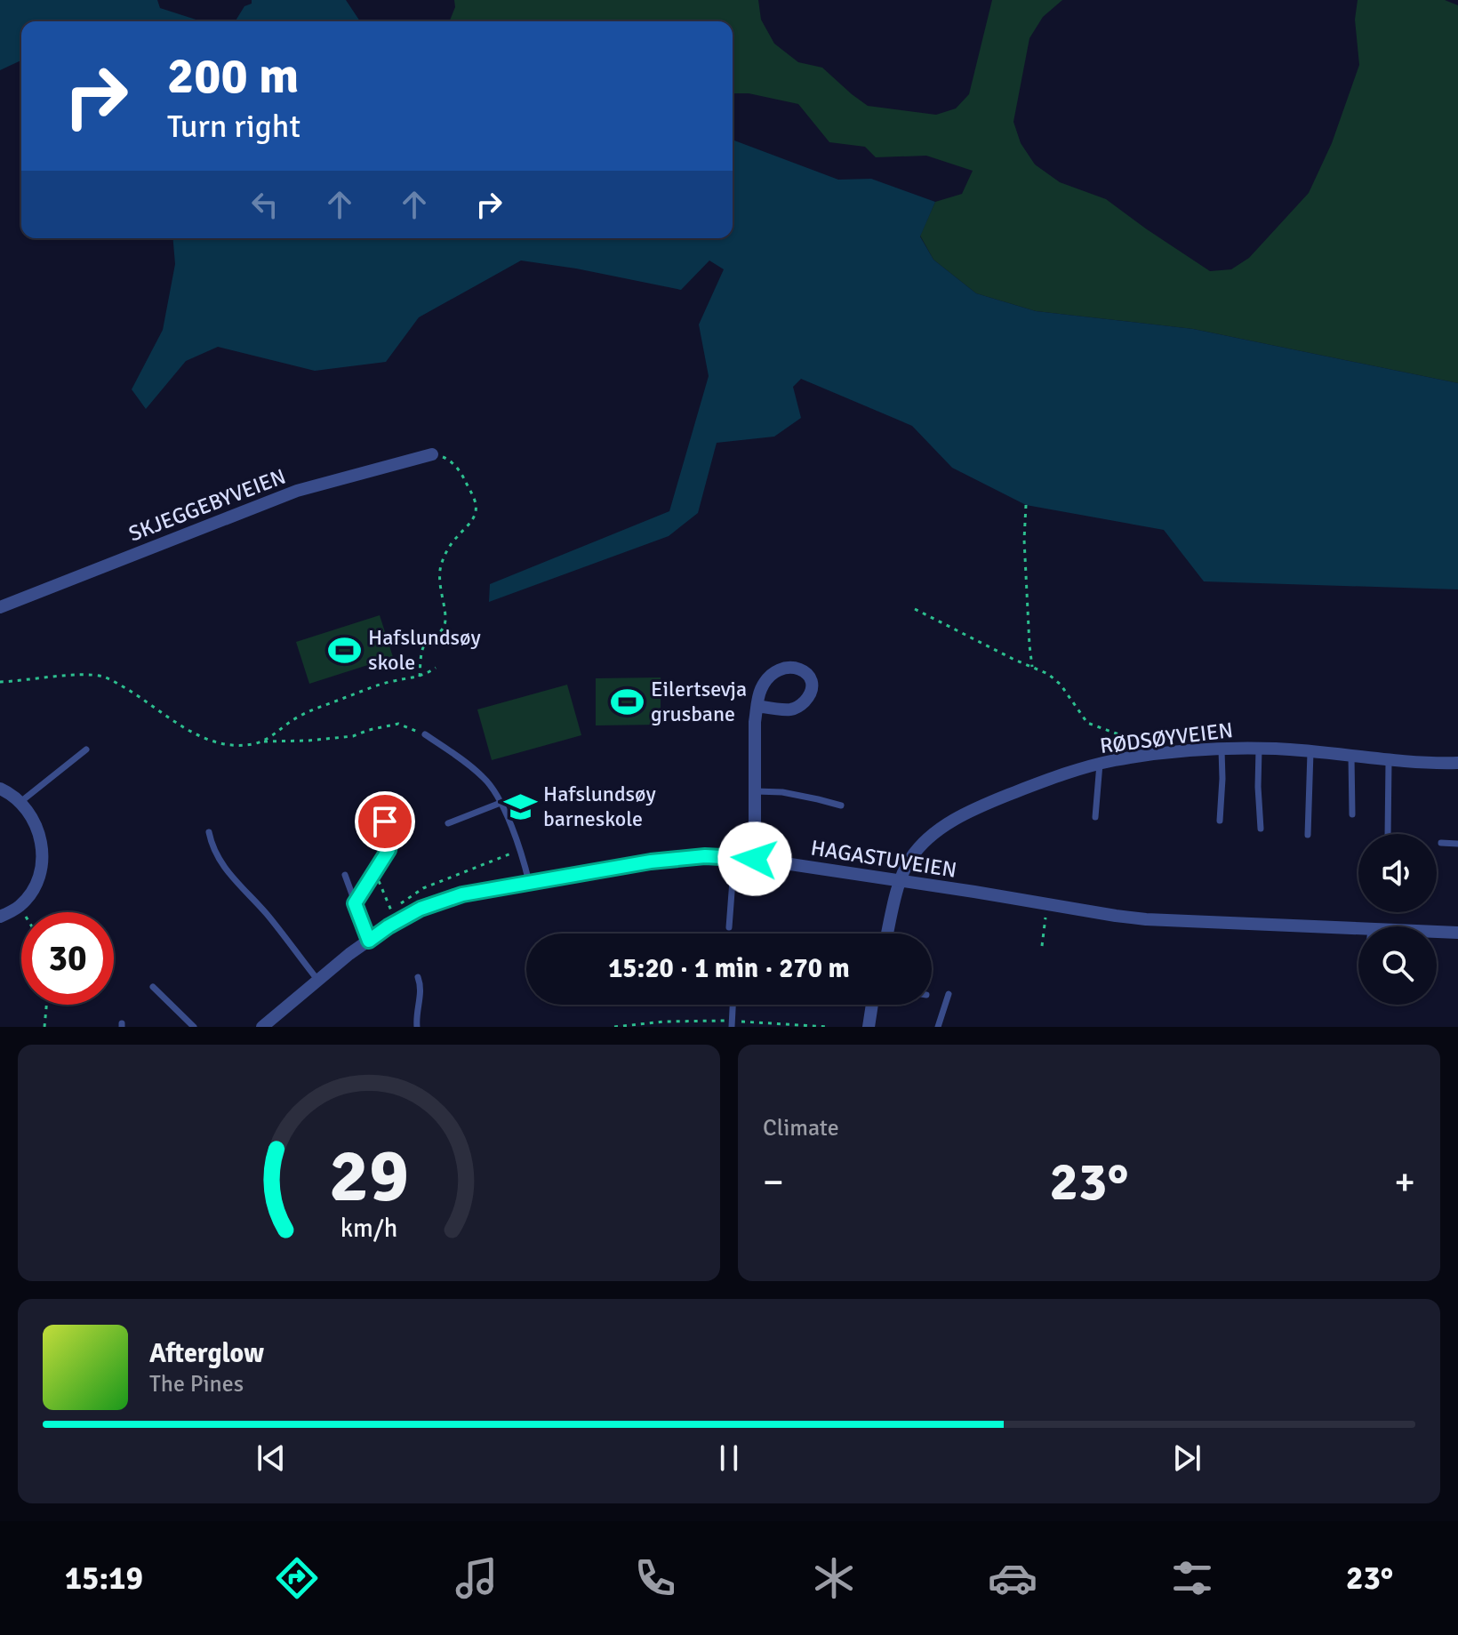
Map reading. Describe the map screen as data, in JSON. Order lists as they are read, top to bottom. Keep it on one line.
{"streets":{"street":["SKJEGGEBYVEIEN","RØDSØYVEIEN","HAGASTUVEIEN"]},"crossings":[["RØDSØYVEIEN","HAGASTUVEIEN"]],"places":{"sports":["Hafslundsøy skole","Eilertsevja grusbane"],"school or university":["Hafslundsøy barneskole"]},"page":{"turn":["200 m","Turn right"],"limit":"30","trip":"15:20 · 1 min · 270 m","tile":"Climate","heat":["−","23°","+"],"song":["Afterglow","The Pines"],"tabs":["15:19","23°"],"gauge":["29","km/h"]}}
